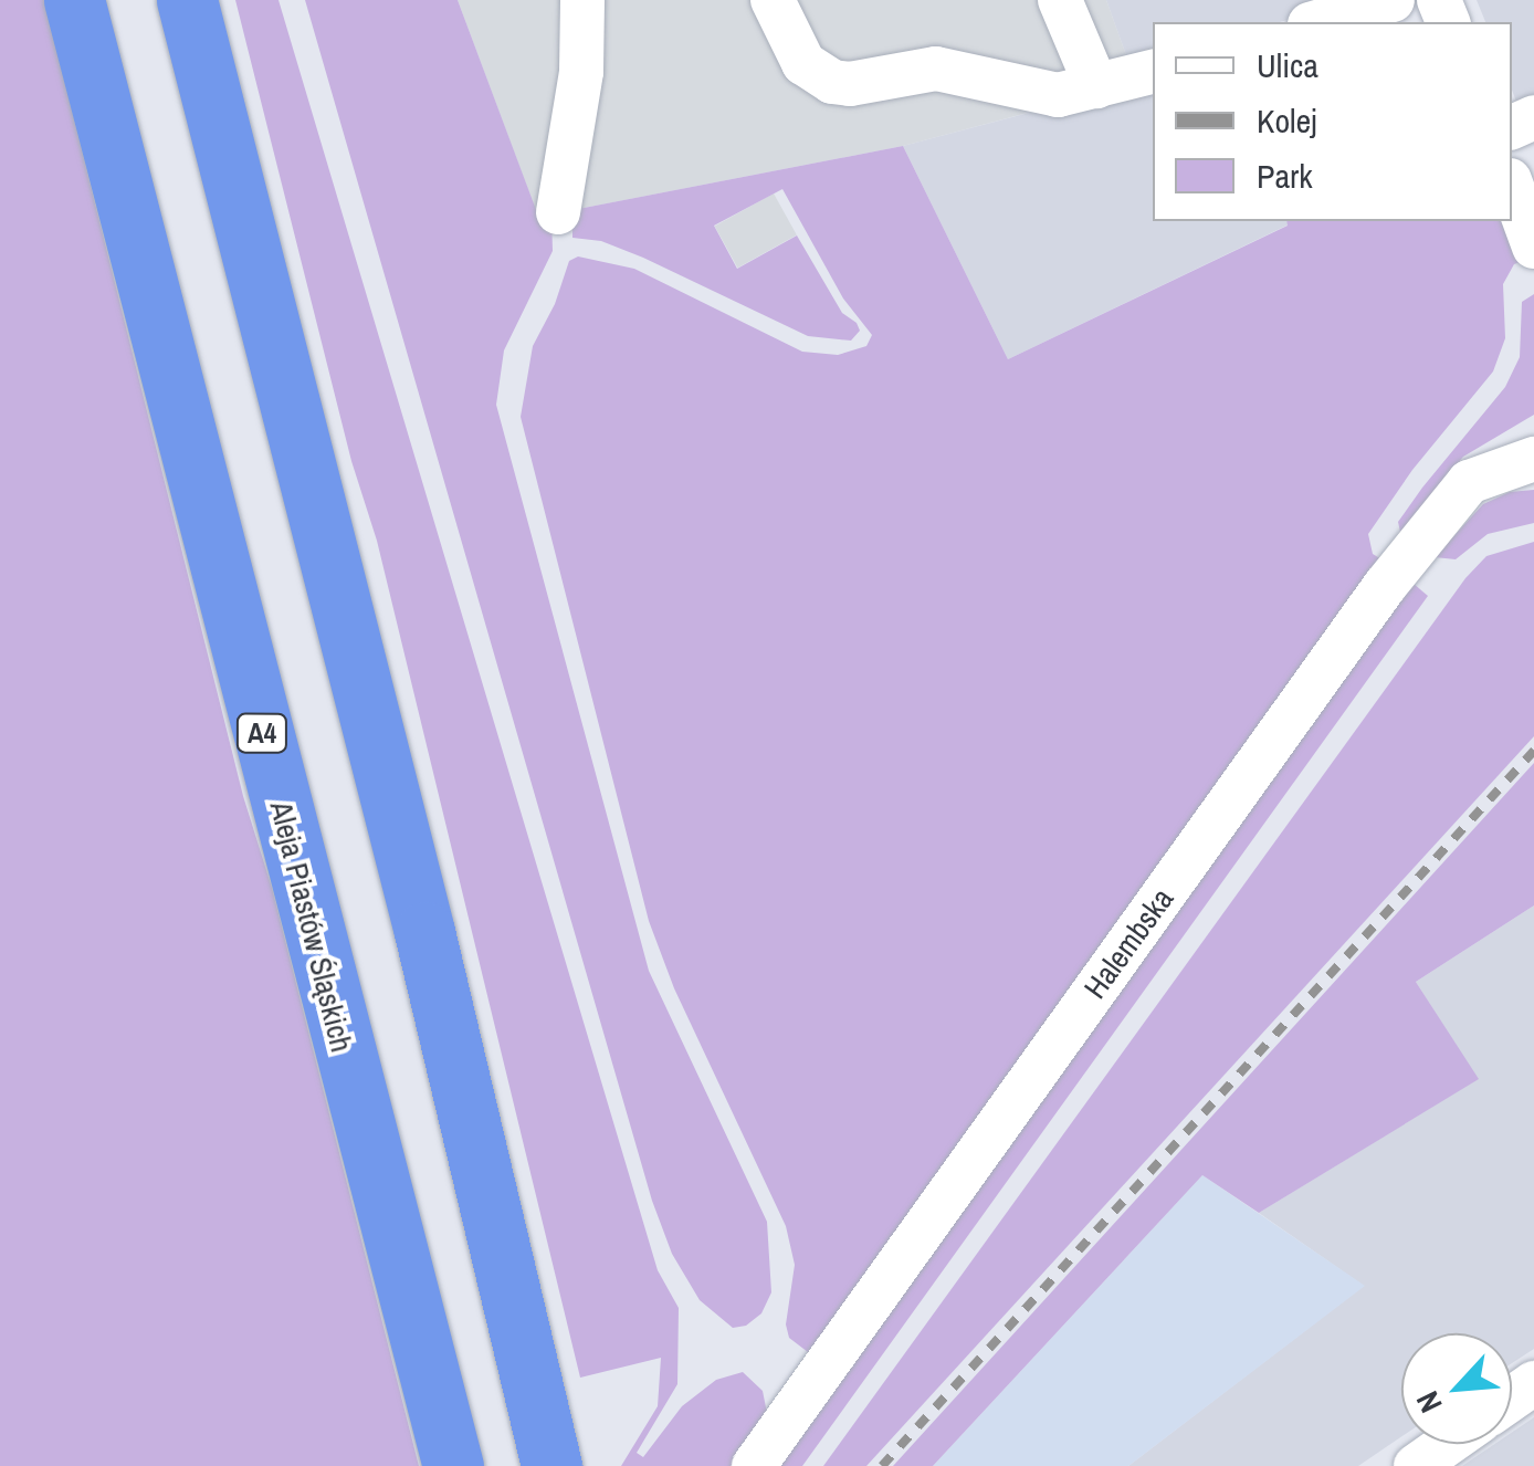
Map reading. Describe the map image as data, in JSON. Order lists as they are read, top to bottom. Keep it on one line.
{"streets":{"highway":["A4","Aleja Piastów Śląskich"],"street":["Halembska"]},"legend":["Ulica","Kolej","Park"],"north":"bottom left"}
